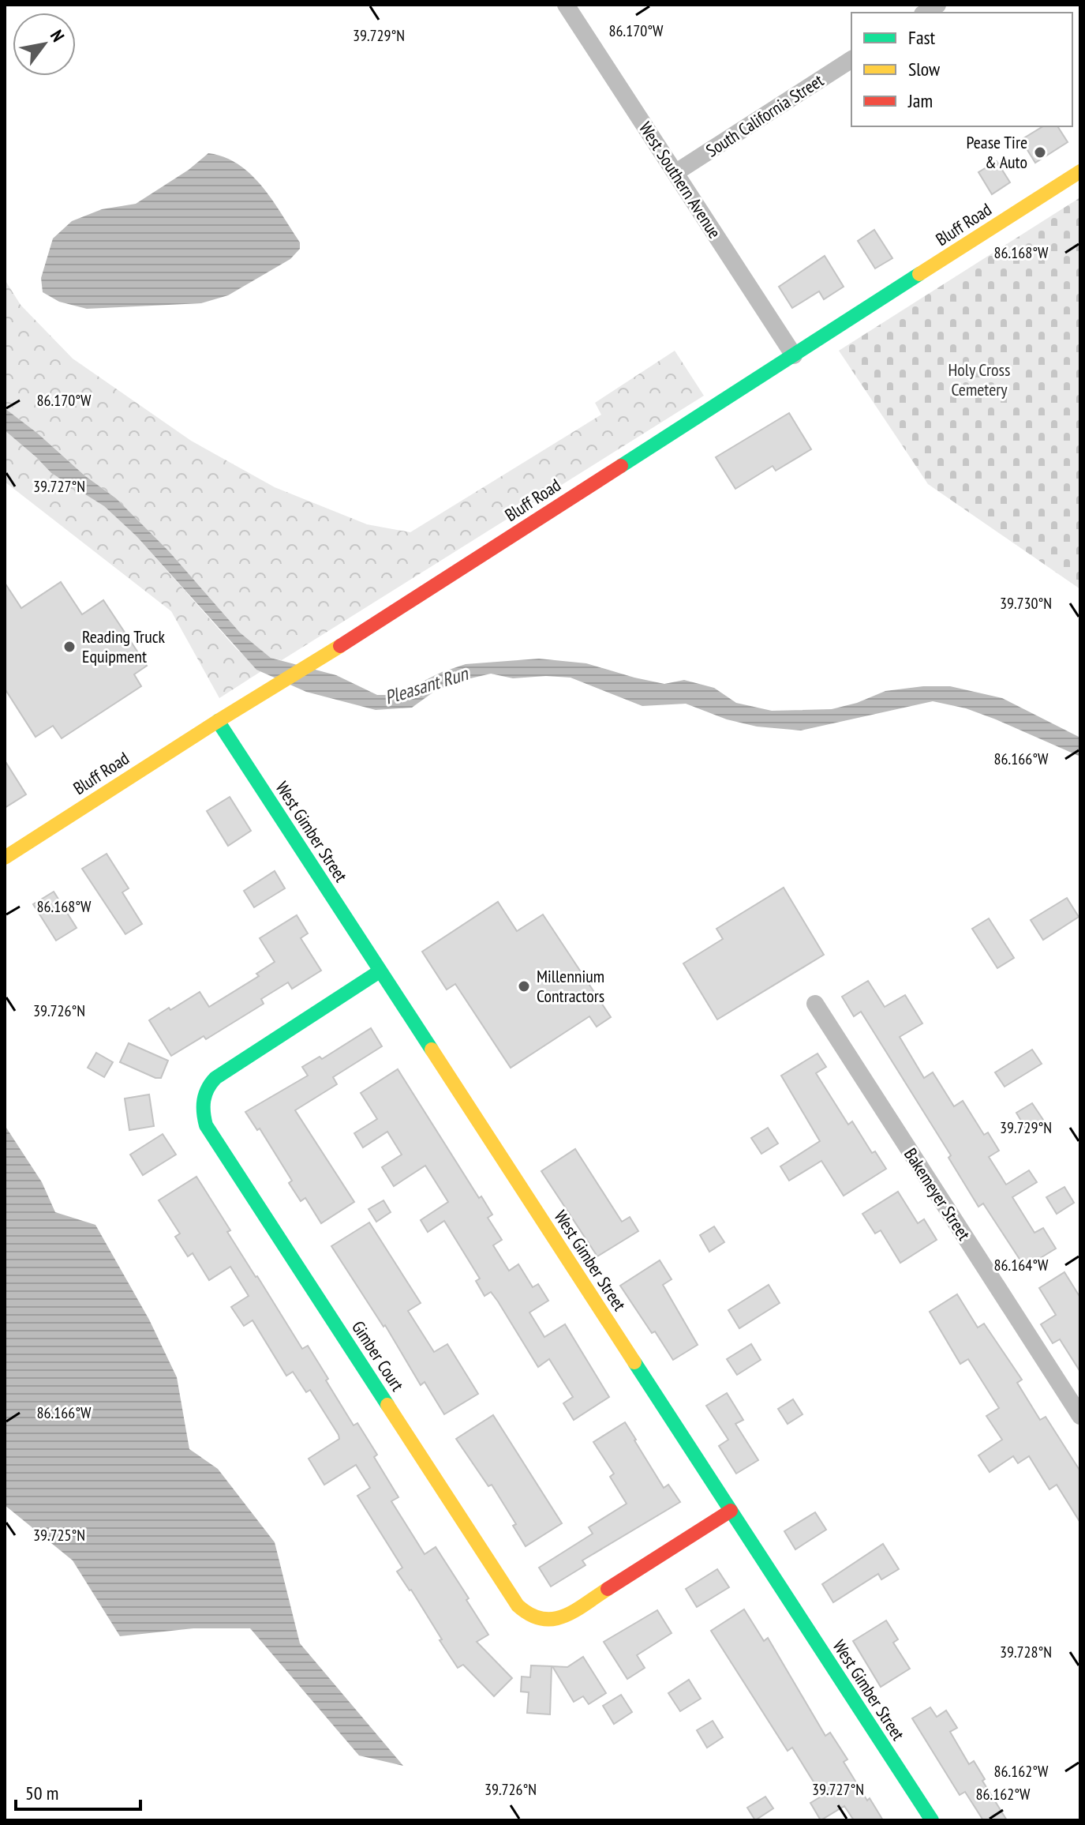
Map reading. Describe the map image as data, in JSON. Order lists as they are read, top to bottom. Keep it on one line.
{"streets":{"street":["South California Street","West Southern Avenue","Bluff Road","West Gimber Street","Bakemeyer Street","Gimber Court"]},"crossings":[["South California Street","West Southern Avenue"],["West Southern Avenue","Bluff Road"],["Bluff Road","West Gimber Street"],["West Gimber Street","Gimber Court"]],"water":["Pleasant Run"],"parks":["Holy Cross Cemetery"],"places":["Pease Tire & Auto","Reading Truck Equipment","Millennium Contractors"],"legend":["Fast","Slow","Jam"],"scale_bar":"50 m","north":"top right","coordinates":["86.170°W","39.729°N","86.168°W","39.727°N","39.730°N","86.166°W","39.726°N","86.164°W","39.725°N","39.728°N","86.162°W"]}
